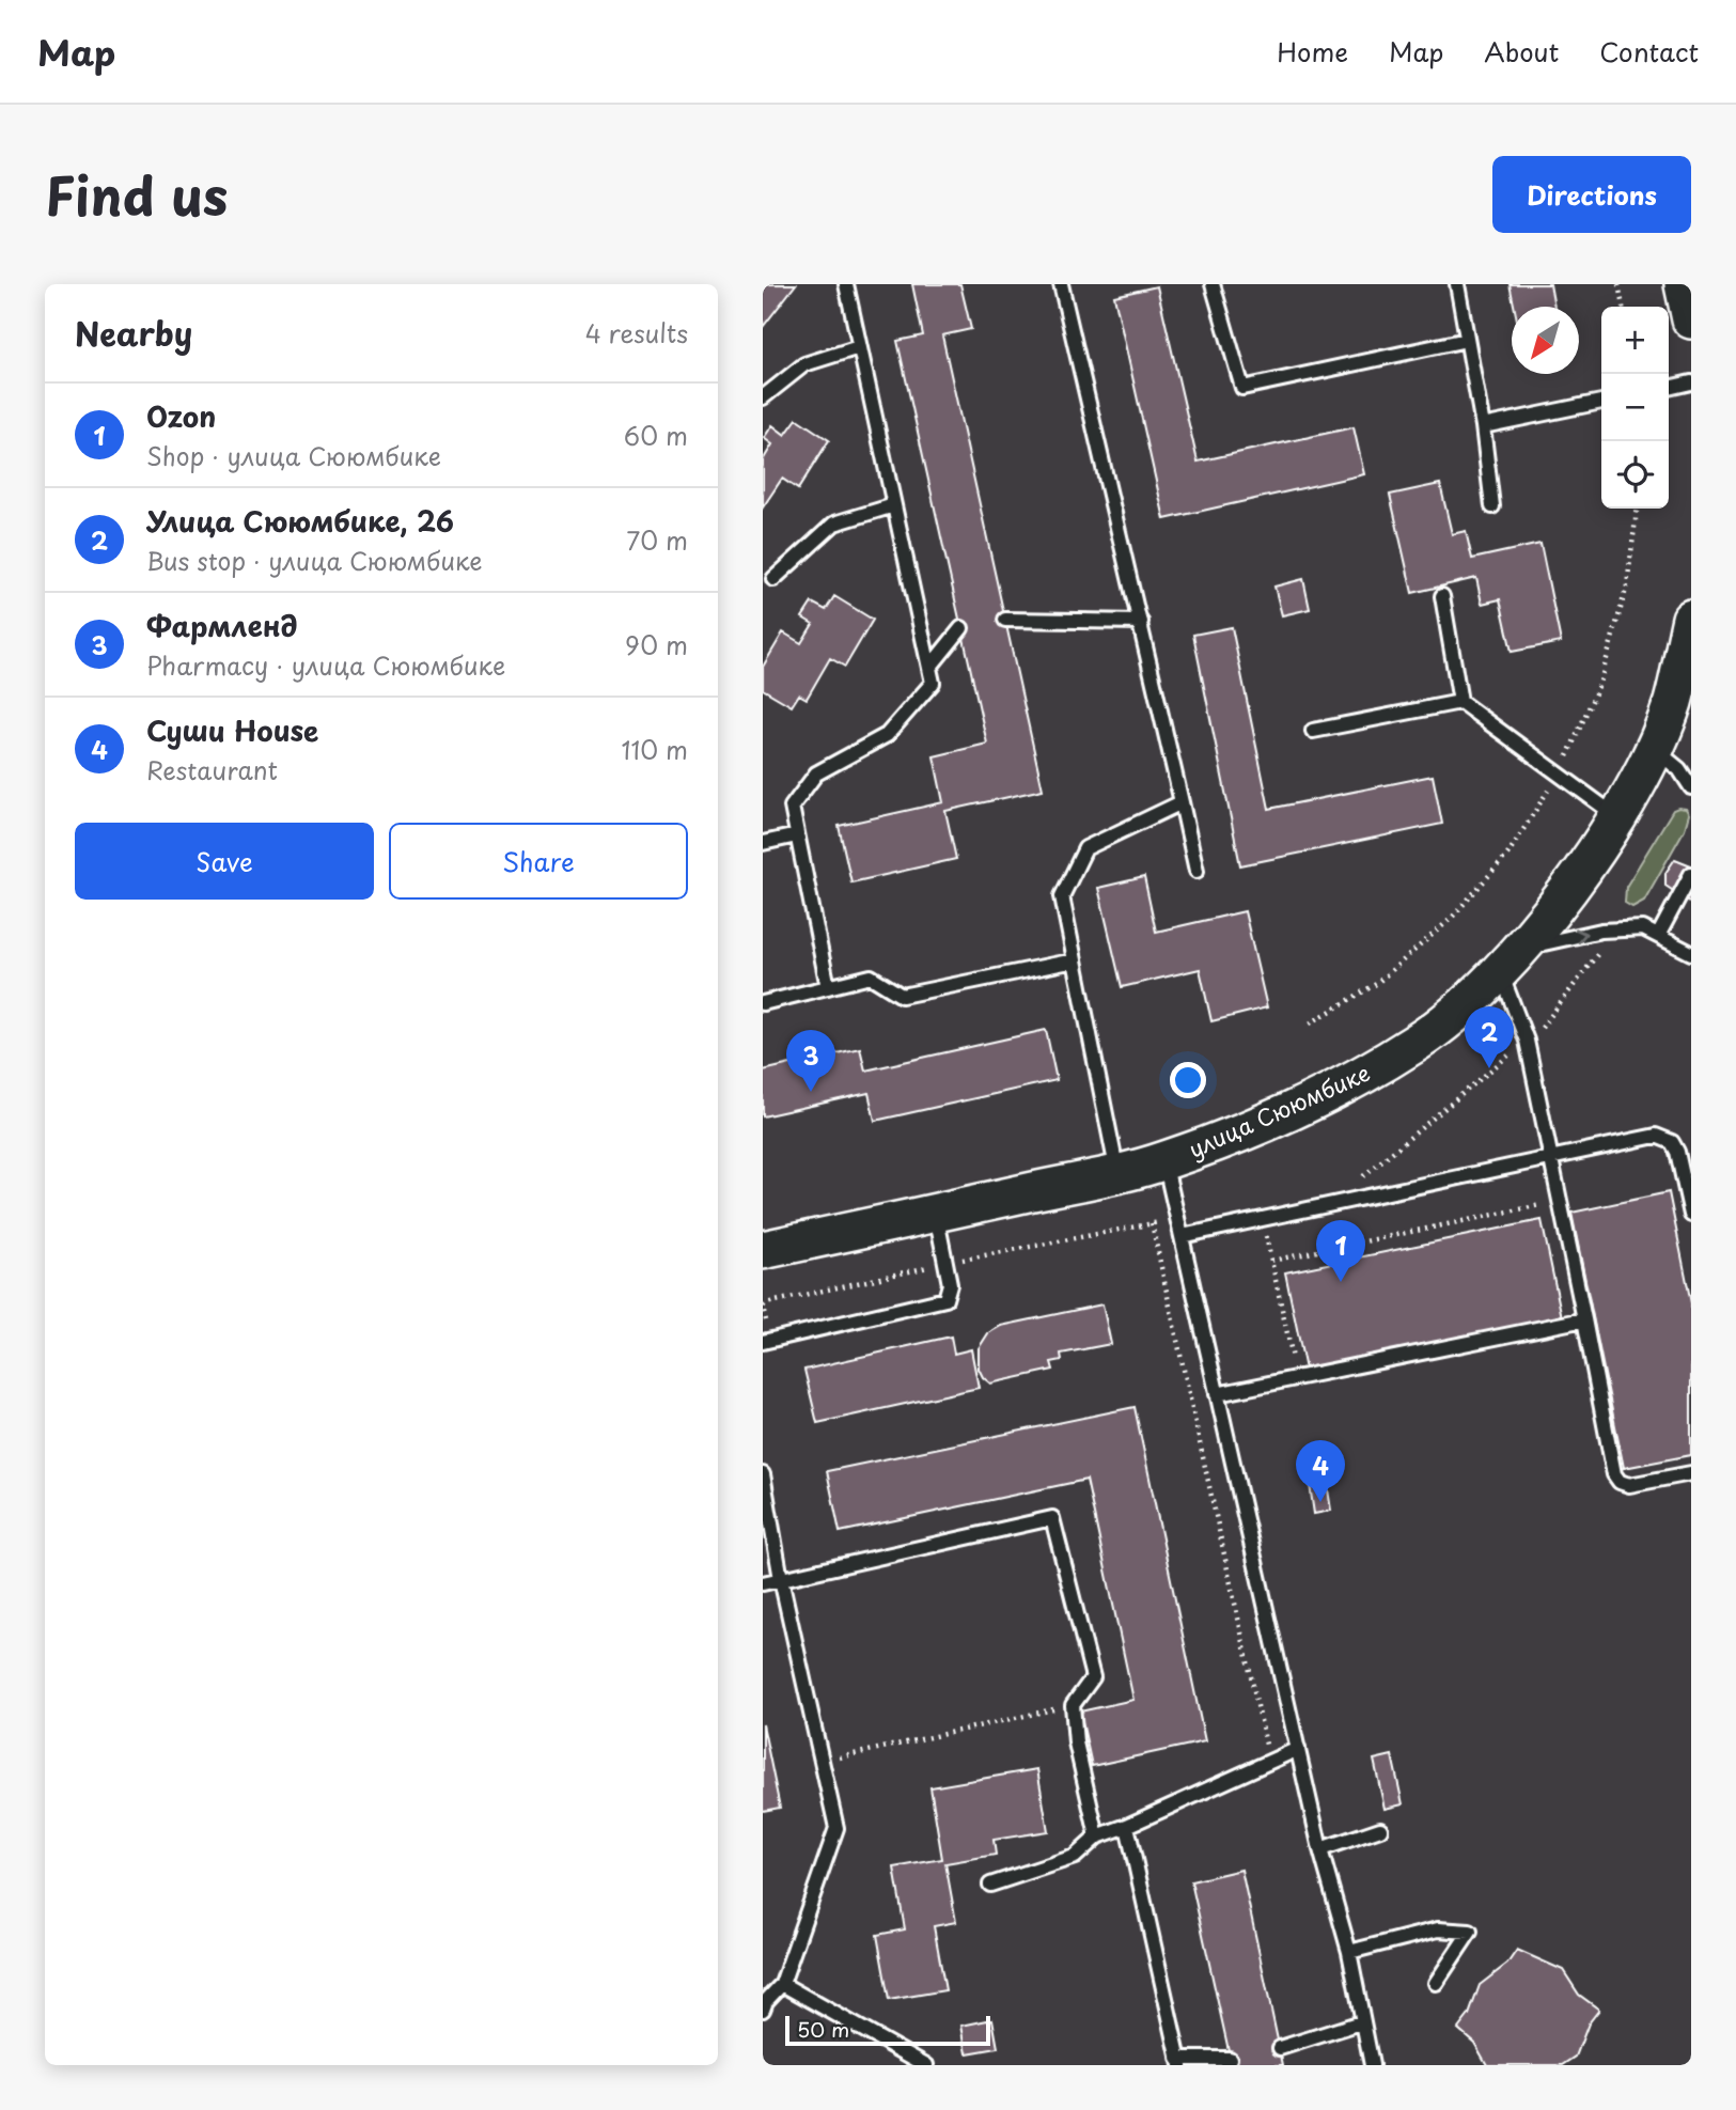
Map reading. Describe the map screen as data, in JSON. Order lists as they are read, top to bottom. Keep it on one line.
{"streets":{"street":["улица Сююмбике"]},"scale_bar":"50 m","north":"bottom left","page":{"header":"Map","nav":["Home","Map","About","Contact"],"title":"Find us","buttons":["Directions",["Save","Share"]],"heading":["Nearby","4 results"],"map_buttons":["+","−"],"list":[{"mark":"1","name":"Ozon","note":"Shop · улица Сююмбике","value":"60 m"},{"mark":"2","name":"Улица Сююмбике, 26","note":"Bus stop · улица Сююмбике","value":"70 m"},{"mark":"3","name":"Фармленд","note":"Pharmacy · улица Сююмбике","value":"90 m"},{"mark":"4","name":"Суши House","note":"Restaurant","value":"110 m"}],"pins":["2","3","1","4"],"scale":"50 m"}}
